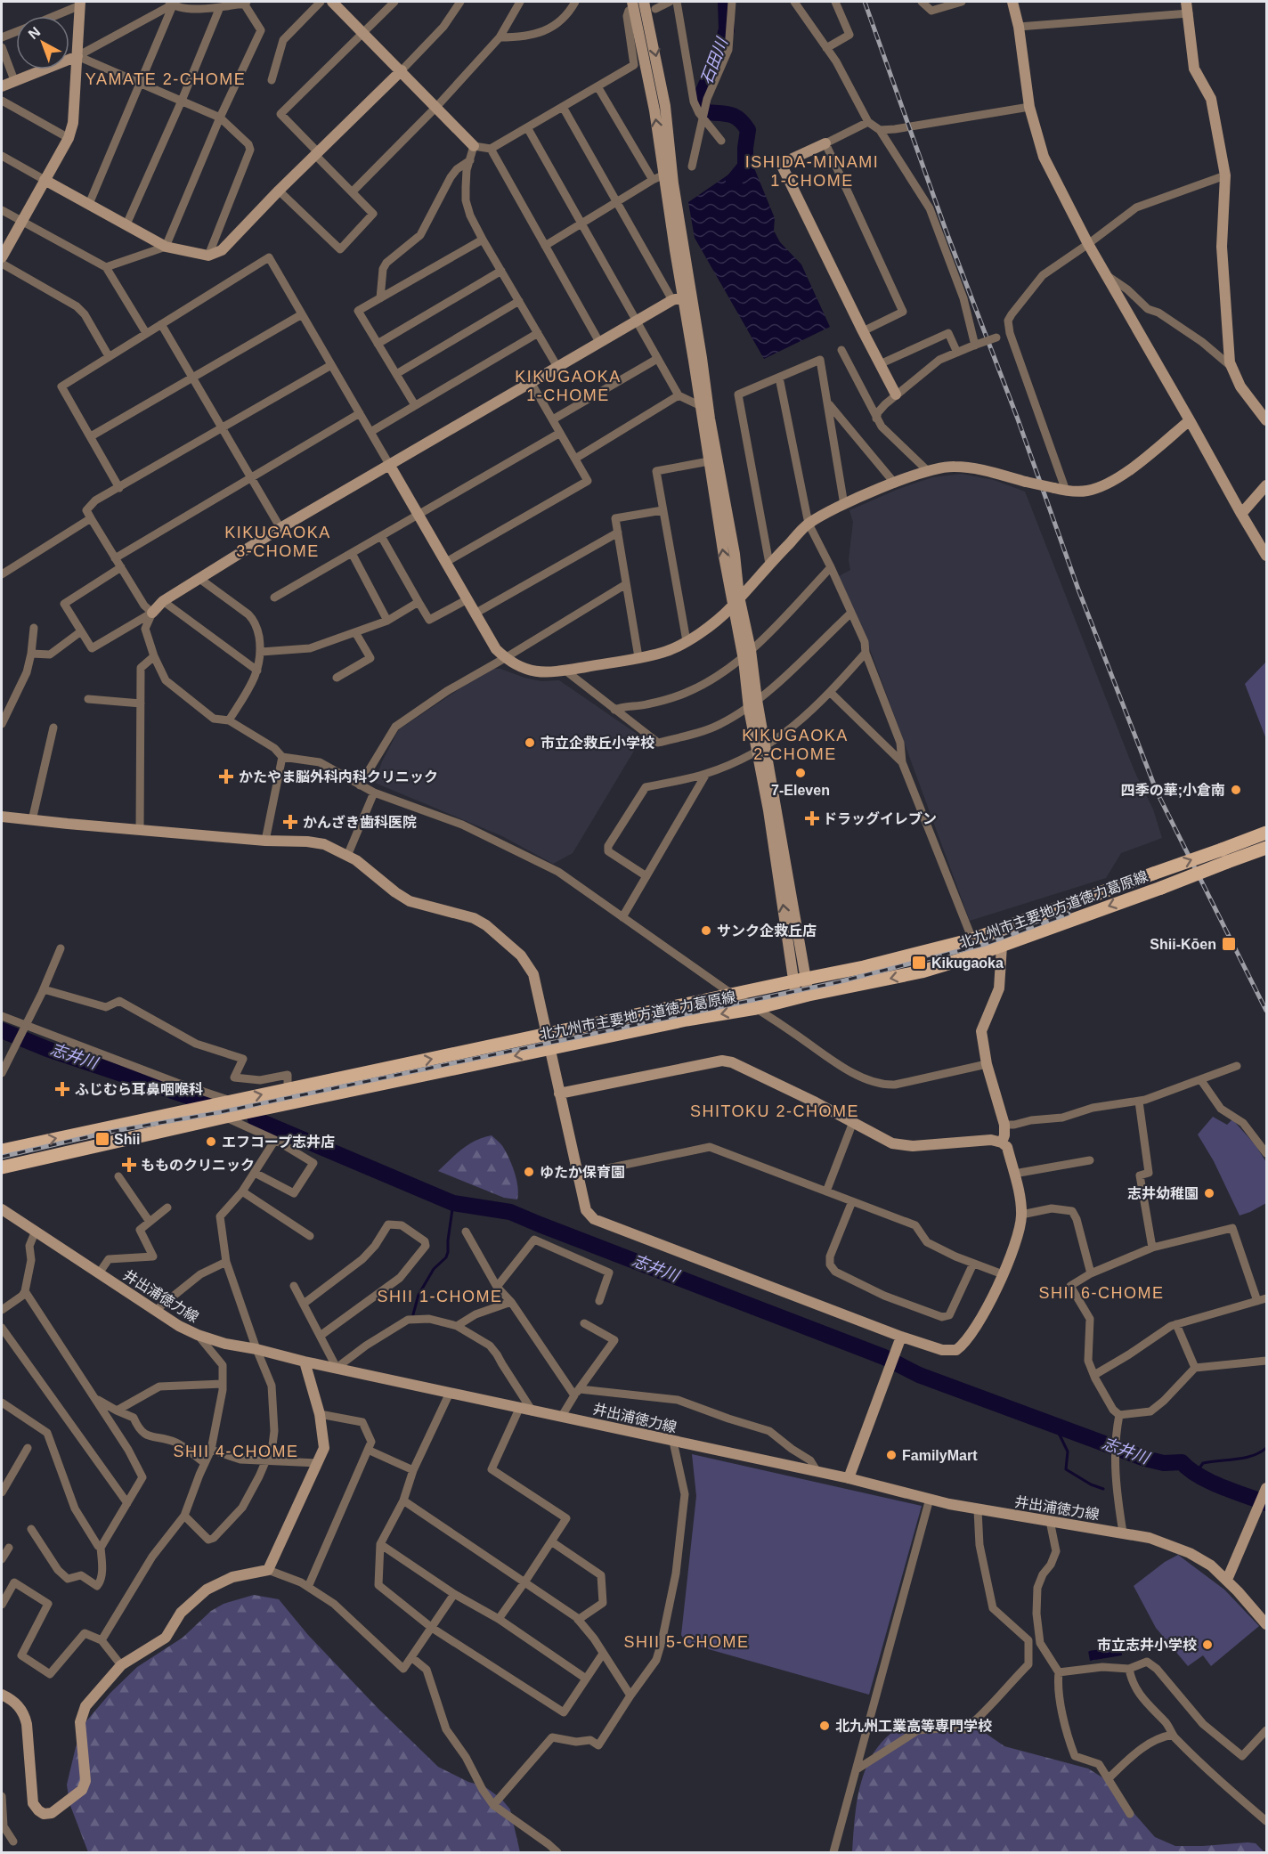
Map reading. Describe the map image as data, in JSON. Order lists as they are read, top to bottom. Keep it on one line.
{"streets":{"main road":["北九州市主要地方道徳力葛原線"],"street":["井出浦徳力線"]},"districts":["YAMATE 2-CHOME","ISHIDA-MINAMI 1-CHOME","KIKUGAOKA 1-CHOME","KIKUGAOKA 3-CHOME","KIKUGAOKA 2-CHOME","SHITOKU 2-CHOME","SHII 6-CHOME","SHII 1-CHOME","SHII 4-CHOME","SHII 5-CHOME"],"water":["石田川","志井川"],"places":{"other":["市立企救丘小学校","7-Eleven","四季の華;小倉南","サンク企救丘店","エフコープ志井店","ゆたか保育園","志井幼稚園","FamilyMart","市立志井小学校","北九州工業高等専門学校"],"health":["かたやま脳外科内科クリニック","ドラッグイレブン","かんざき歯科医院","ふじむら耳鼻咽喉科","もものクリニック"],"transit":["Shii-Kōen","Kikugaoka","Shii"]},"north":"top left"}
